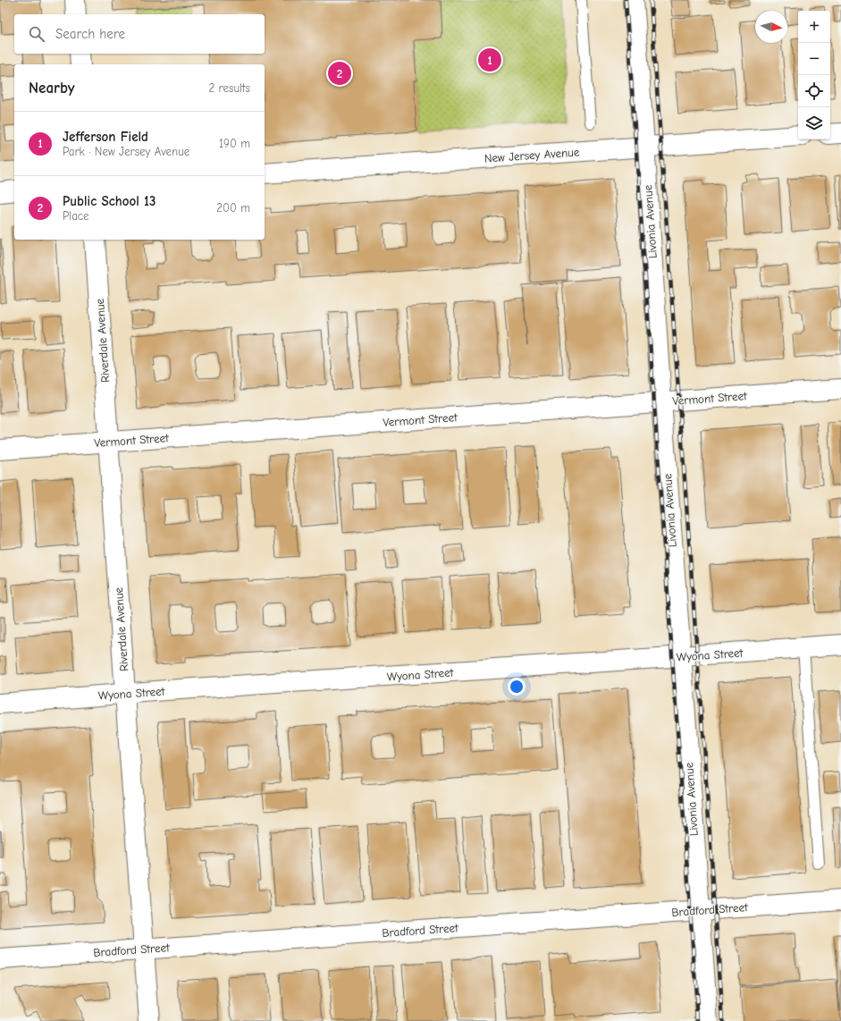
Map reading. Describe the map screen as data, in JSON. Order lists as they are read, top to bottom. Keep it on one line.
{"streets":{"street":["New Jersey Avenue","Livonia Avenue","Riverdale Avenue","Vermont Street","Wyona Street","Bradford Street"]},"crossings":[["New Jersey Avenue","Livonia Avenue"],["Livonia Avenue","Vermont Street"],["Livonia Avenue","Wyona Street"],["Livonia Avenue","Bradford Street"],["Riverdale Avenue","Vermont Street"],["Riverdale Avenue","Wyona Street"],["Riverdale Avenue","Bradford Street"]],"north":"right","page":{"map_buttons":["+","−"],"search":"Search here","pins":["1","2"],"heading":["Nearby","2 results"],"list":[{"mark":"1","name":"Jefferson Field","note":"Park · New Jersey Avenue","value":"190 m"},{"mark":"2","name":"Public School 13","note":"Place","value":"200 m"}]}}
